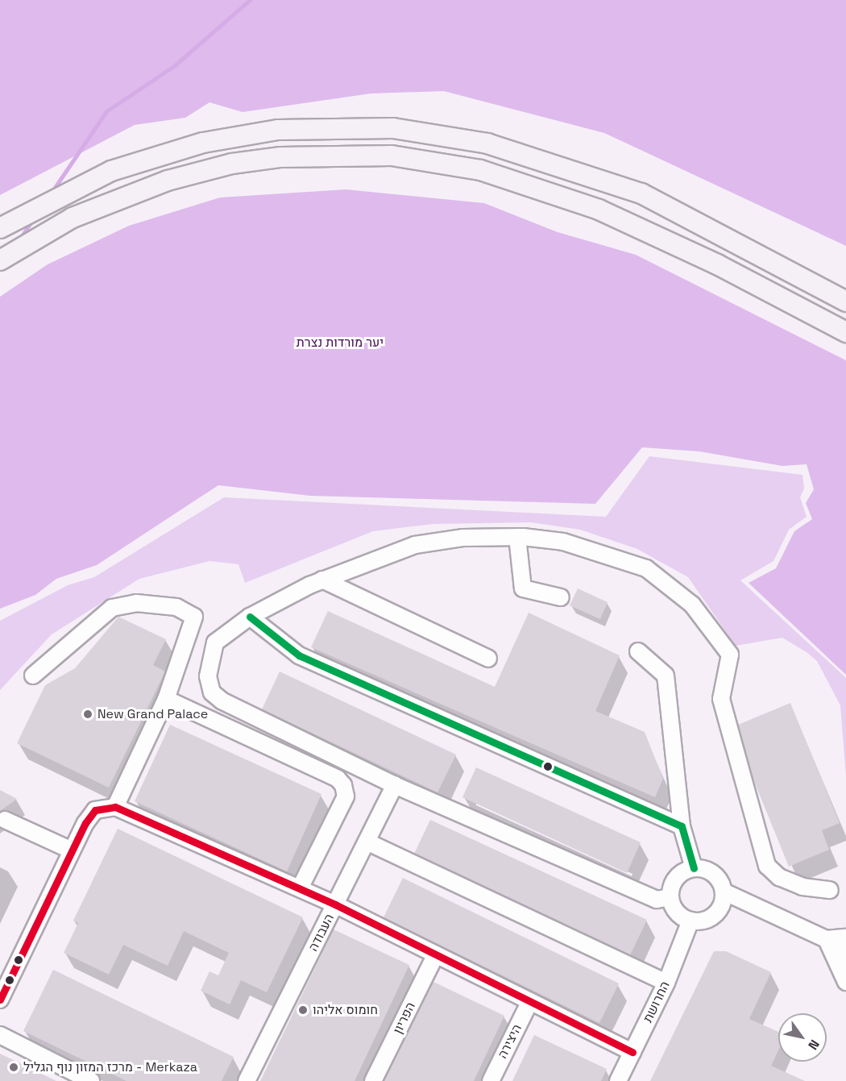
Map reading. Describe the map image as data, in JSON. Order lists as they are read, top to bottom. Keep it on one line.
{"streets":{"street":["העבודה","החרושת","הפריון","היצירה"]},"parks":["יער מורדות נצרת"],"places":["New Grand Palace","חומוס אליהו","מרכז המזון נוף הגליל - Merkaza"],"north":"bottom right"}
